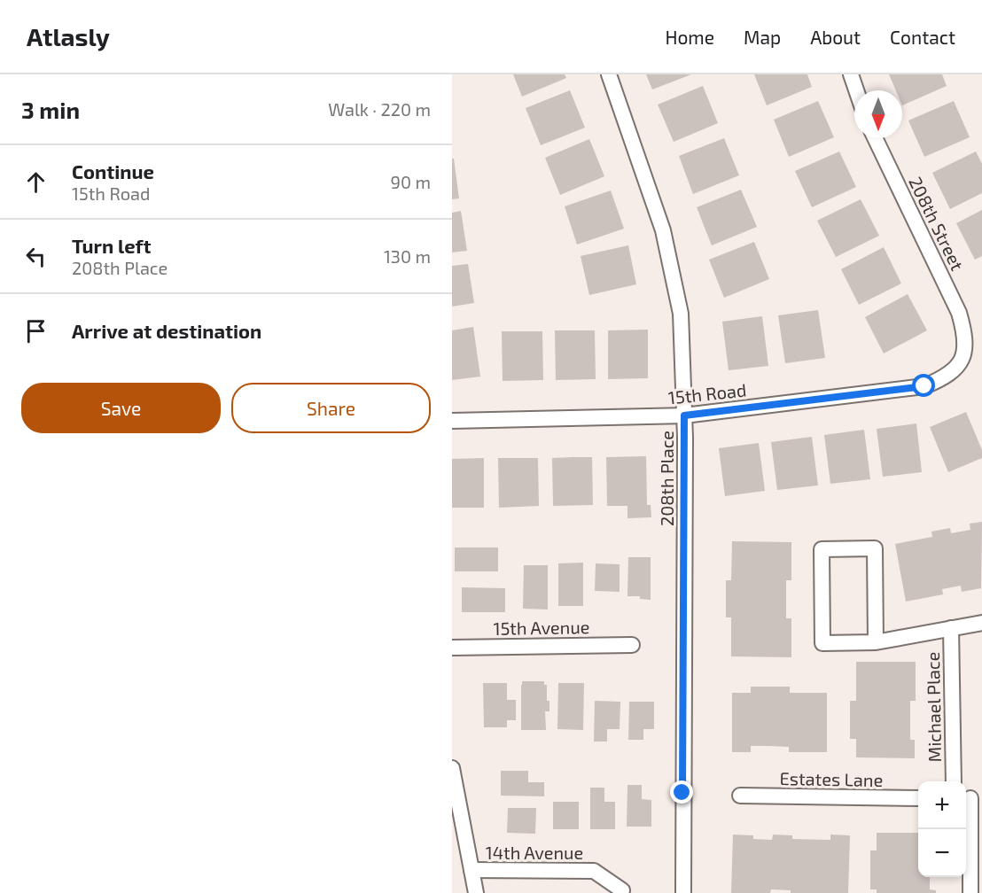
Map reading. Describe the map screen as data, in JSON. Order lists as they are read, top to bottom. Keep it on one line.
{"streets":{"street":["208th Street","15th Road","208th Place","15th Avenue","Michael Place","Estates Lane","14th Avenue"]},"crossings":[["208th Street","15th Road"],["15th Road","208th Place"]],"north":"bottom","page":{"header":"Atlasly","nav":["Home","Map","About","Contact"],"heading":["3 min","Walk · 220 m"],"list":[["Continue","15th Road","90 m"],["Turn left","208th Place","130 m"],"Arrive at destination"],"buttons":["Save","Share"],"map_buttons":["+","−"]}}
